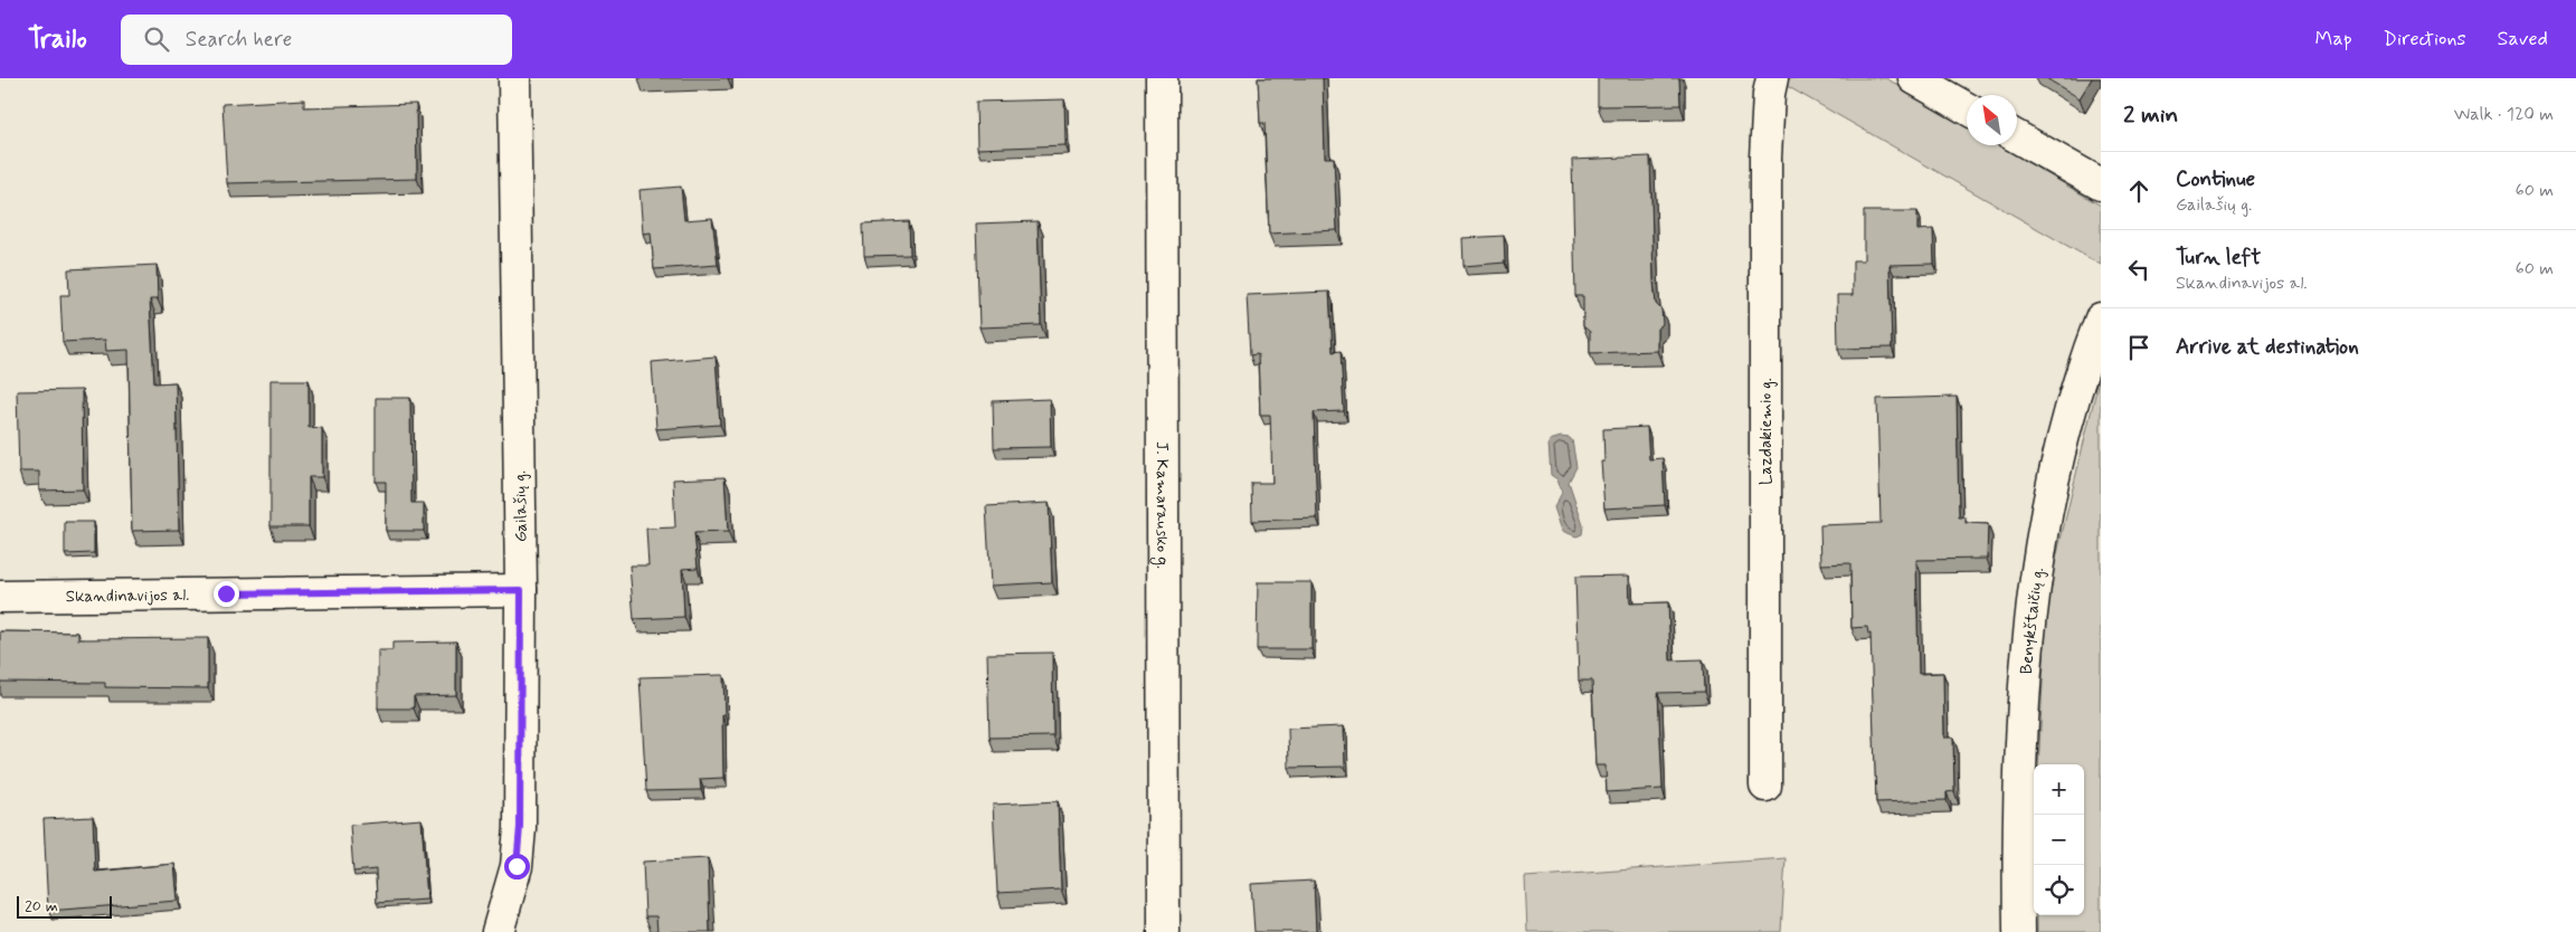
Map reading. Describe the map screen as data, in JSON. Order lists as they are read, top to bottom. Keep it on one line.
{"streets":{"street":["Lazdakiemio g.","J. Kamarausko g.","Gailašių g.","Skandinavijos al.","Benykštaičių g."]},"crossings":[["Gailašių g.","Skandinavijos al."]],"scale_bar":"20 m","north":"top left","page":{"header":"Trailo","search":"Search here","nav":["Map","Directions","Saved"],"heading":["2 min","Walk · 120 m"],"list":[["Continue","Gailašių g.","60 m"],["Turn left","Skandinavijos al.","60 m"],"Arrive at destination"],"map_buttons":["+","−"],"scale":"20 m"}}
